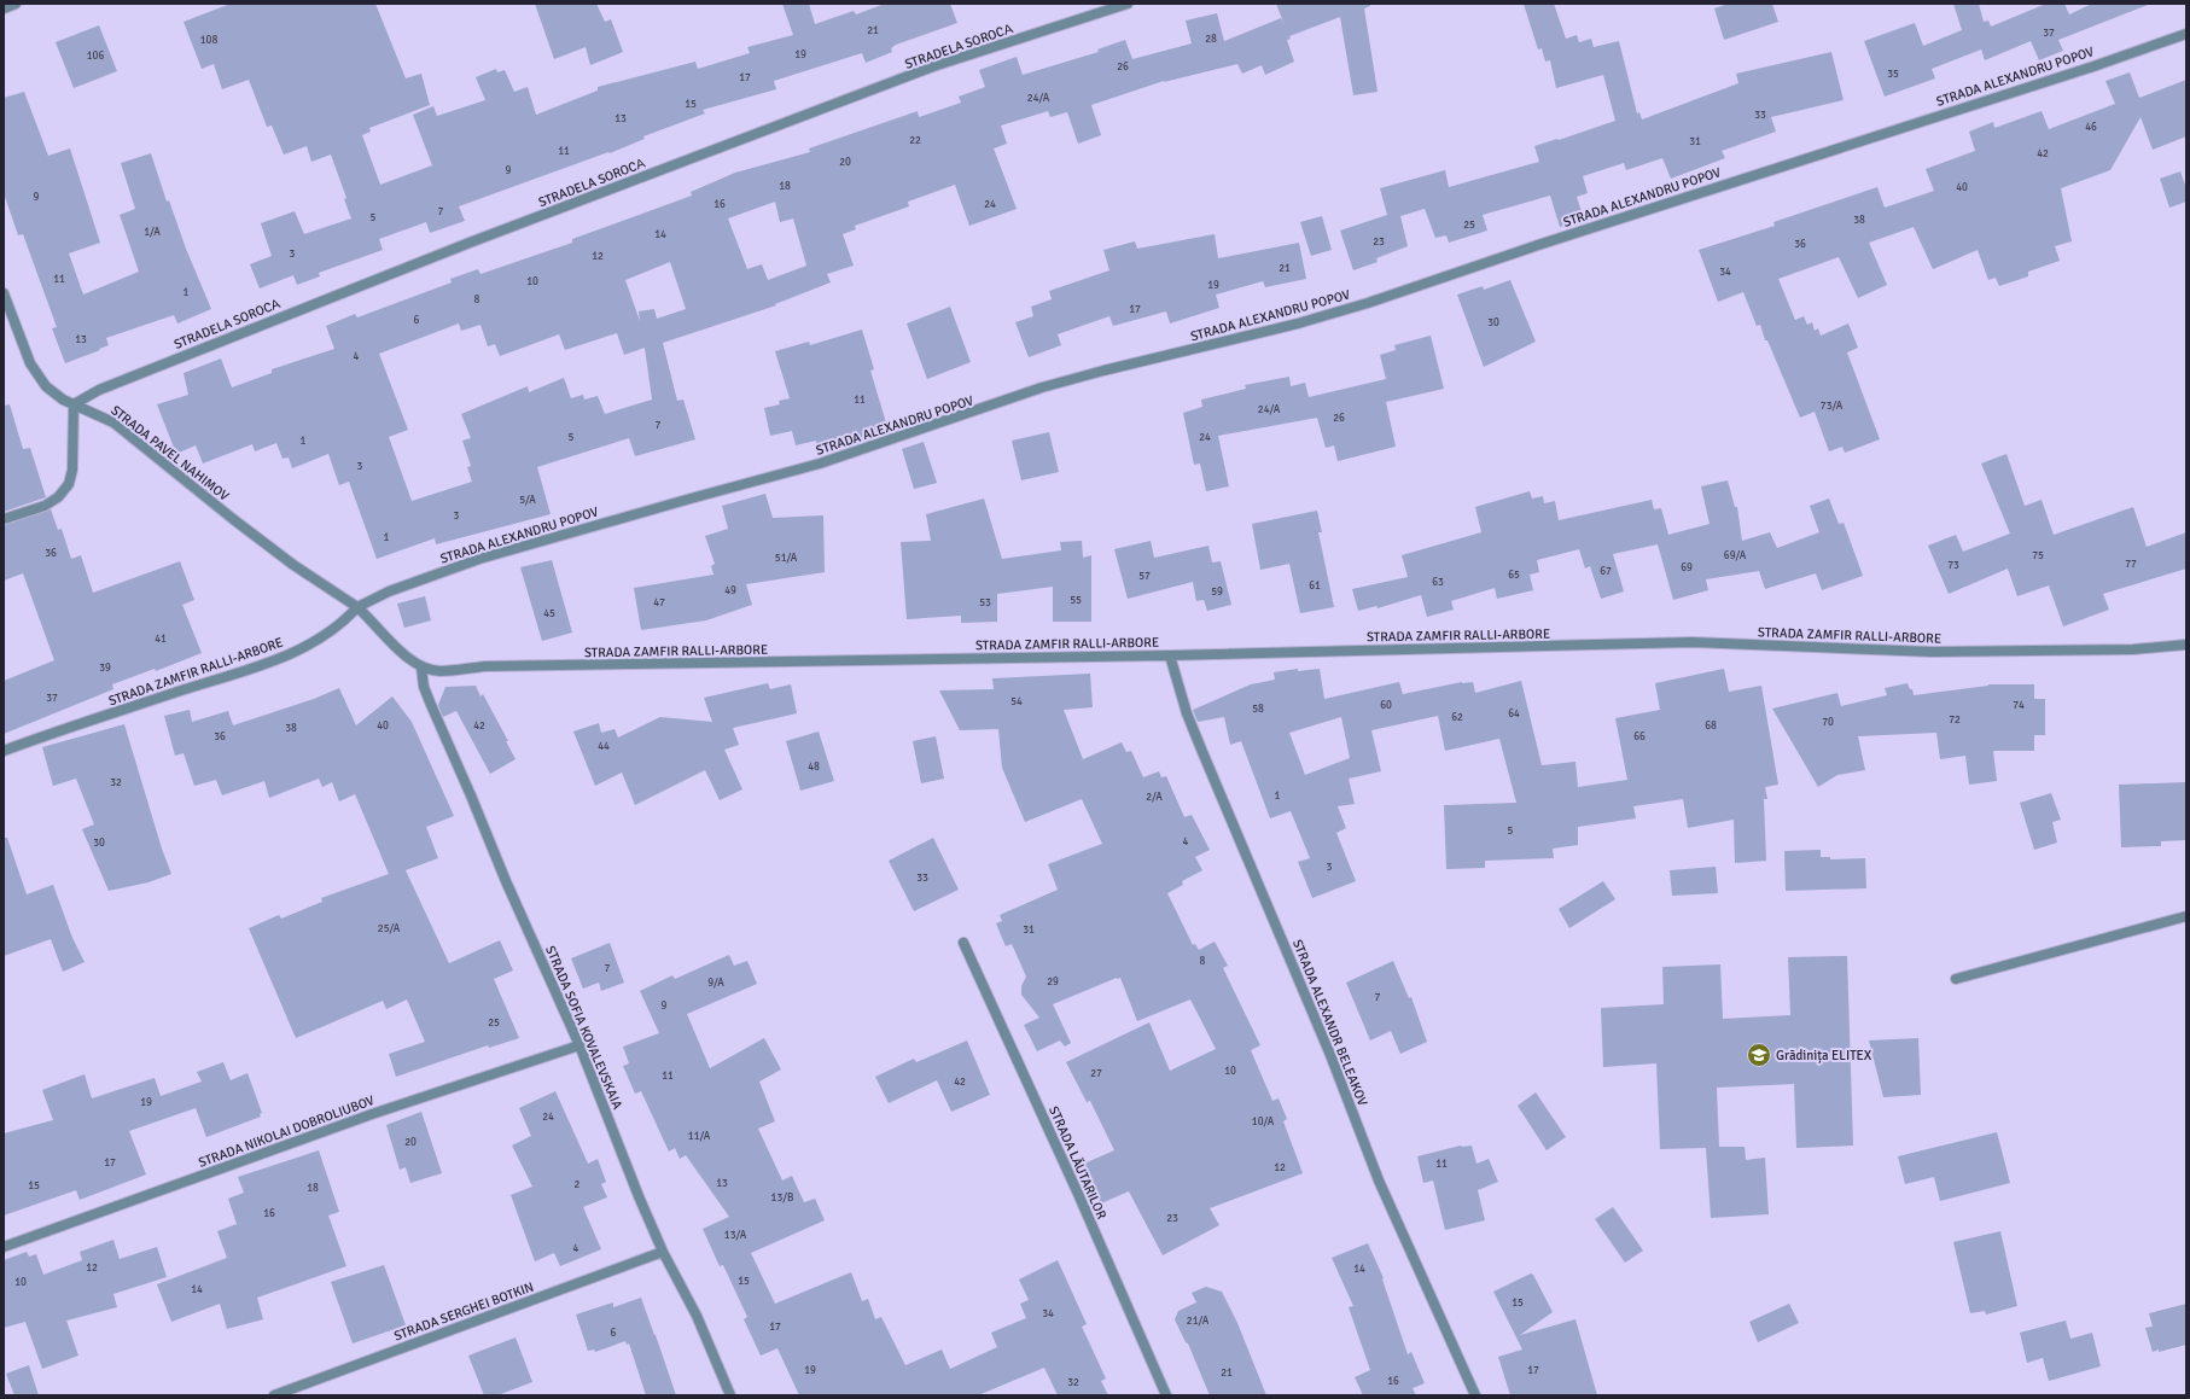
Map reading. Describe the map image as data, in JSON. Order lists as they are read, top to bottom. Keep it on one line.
{"streets":{"street":["STRADELA SOROCА","STRADA ALEXANDRU POPOV","STRADA PAVEL NAHIMOV","STRADA ZAMFIR RALLI-ARBORE","STRADA ALEXANDR BELEAKOV","STRADA SOFIA KOVALEVSKAIA","STRADA NIKOLAI DOBROLIUBOV","STRADA LĂUTARILOR","STRADA SERGHEI BOTKIN"]},"crossings":[["STRADELA SOROCА","STRADA PAVEL NAHIMOV"],["STRADA ALEXANDRU POPOV","STRADA PAVEL NAHIMOV"],["STRADA ALEXANDRU POPOV","STRADA ZAMFIR RALLI-ARBORE"],["STRADA PAVEL NAHIMOV","STRADA ZAMFIR RALLI-ARBORE"],["STRADA ZAMFIR RALLI-ARBORE","STRADA ALEXANDR BELEAKOV"],["STRADA ZAMFIR RALLI-ARBORE","STRADA SOFIA KOVALEVSKAIA"],["STRADA SOFIA KOVALEVSKAIA","STRADA NIKOLAI DOBROLIUBOV"],["STRADA SOFIA KOVALEVSKAIA","STRADA SERGHEI BOTKIN"]],"places":{"school or university":["Grădinița ELITEX"]},"house_numbers":["21","37","28","108","19","106","26","35","17","24/A","15","33","13","46","22","31","11","42","20","9","18","40","9","16","24","7","5","38","25","1/A","14","23","36","3","12","21","34","11","10","19","1","8","17","6","30","13","4","11","73/A","24/A","26","7","5","24","1","3","5/A","3","1","36","69/A","75","51/A","77","73","69","67","65","57","63","61","49","59","55","47","53","45","41","39","37","54","60","74","58","64","62","72","70","40","42","68","38","36","66","44","48","32","1","2/A","5","4","30","3","33","25/A","31","8","7","29","9/A","7","9","25","10","27","11","42","19","24","10/A","11/A","20","17","11","12","13","2","15","18","13/B","16","23","13/A","4","12","14","15","10","14","15","34","21/A","17","6","19","17","21","16","32"]}
